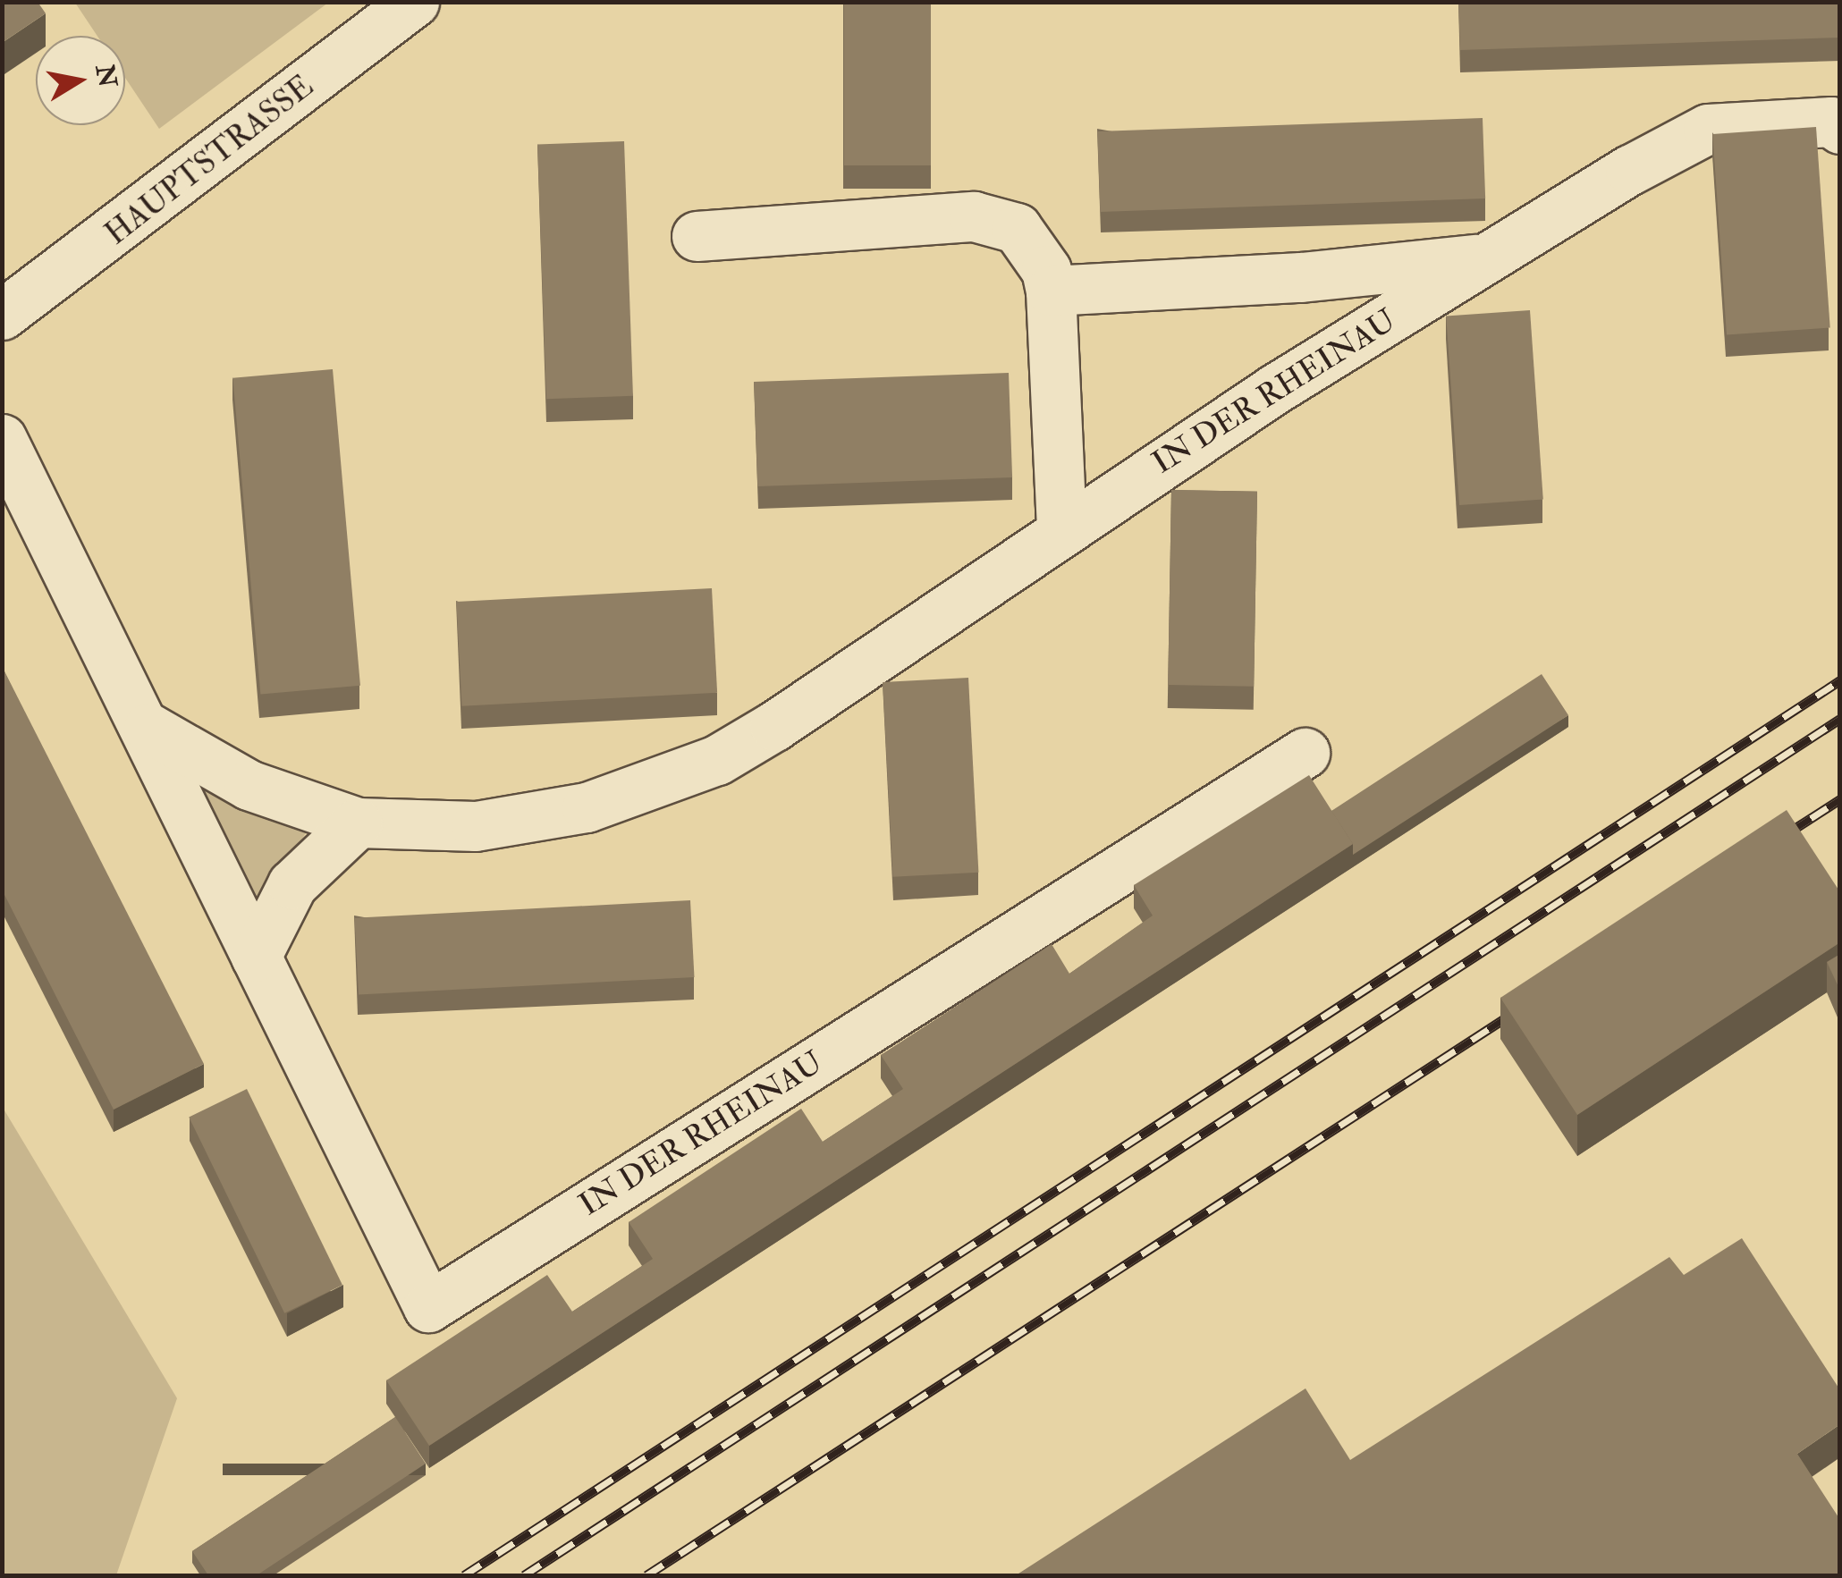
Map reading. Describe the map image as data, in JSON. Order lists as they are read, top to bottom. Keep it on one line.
{"streets":{"street":["HAUPTSTRASSE","IN DER RHEINAU"]},"north":"right"}
